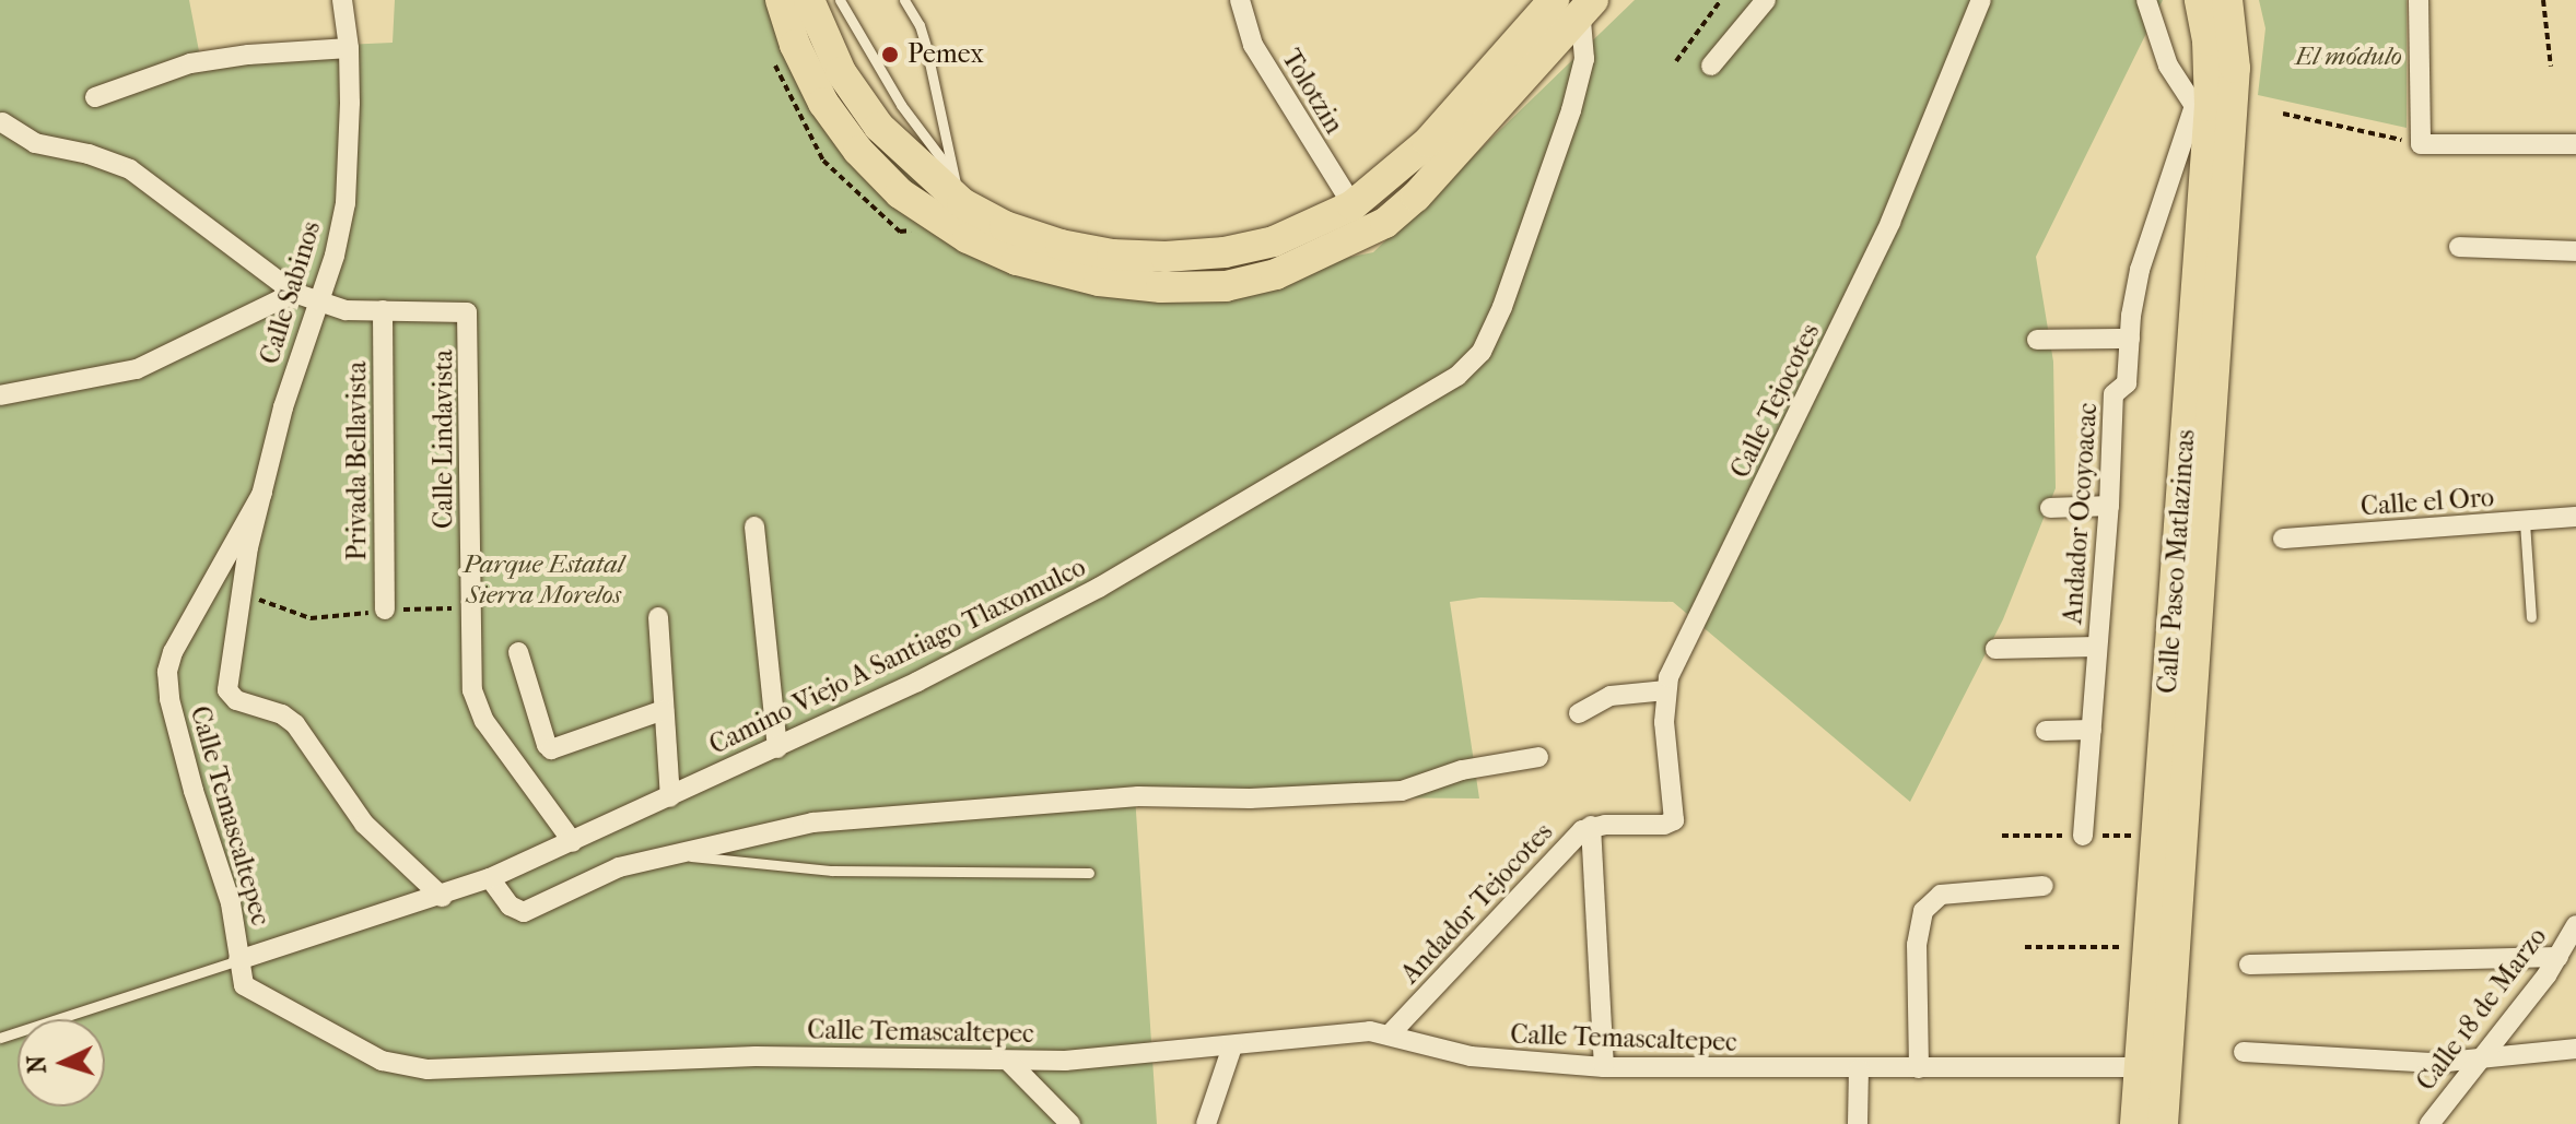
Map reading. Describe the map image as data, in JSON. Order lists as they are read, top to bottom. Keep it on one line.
{"streets":{"highway":["Calle Paseo Matlazincas"],"street":["Tolotzin","Calle Sabinos","Calle Tejocotes","Calle Lindavista","Privada Bellavista","Calle el Oro","Andador Ocoyoacac","Camino Viejo A Santiago Tlaxomulco","Calle Temascaltepec","Andador Tejocotes","Calle 18 de Marzo"]},"crossings":[["Calle Sabinos","Calle Temascaltepec"],["Calle Tejocotes","Andador Tejocotes"],["Calle Lindavista","Privada Bellavista"],["Calle Lindavista","Camino Viejo A Santiago Tlaxomulco"],["Andador Ocoyoacac","Calle Paseo Matlazincas"],["Calle Paseo Matlazincas","Calle Temascaltepec"],["Camino Viejo A Santiago Tlaxomulco","Calle Temascaltepec"],["Calle Temascaltepec","Andador Tejocotes"]],"parks":["El módulo","Parque Estatal Sierra Morelos"],"places":["Pemex"],"north":"left"}
